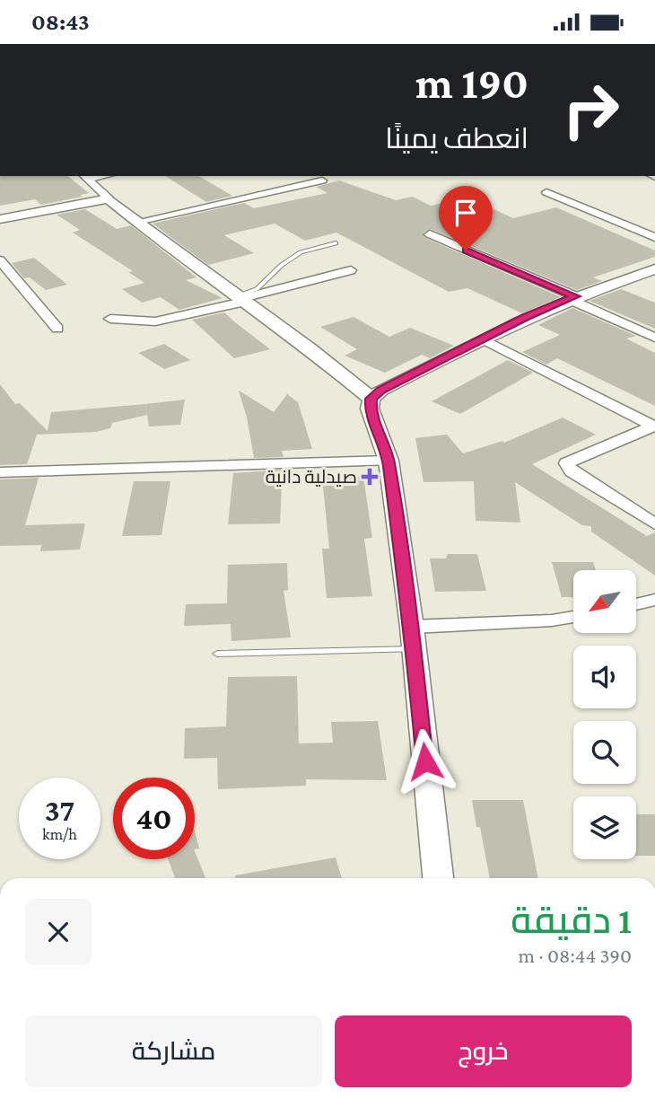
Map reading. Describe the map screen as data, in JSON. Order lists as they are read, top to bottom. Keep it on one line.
{"places":{"health":["صيدلية دانية"]},"north":"bottom left","page":{"status":"08:43","turn":["190 m","انعطف يمينًا"],"speed":"37 km/h","limit":"40","heading":["1 دقيقة","390 m · 08:44"],"buttons":["خروج","مشاركة"]}}
